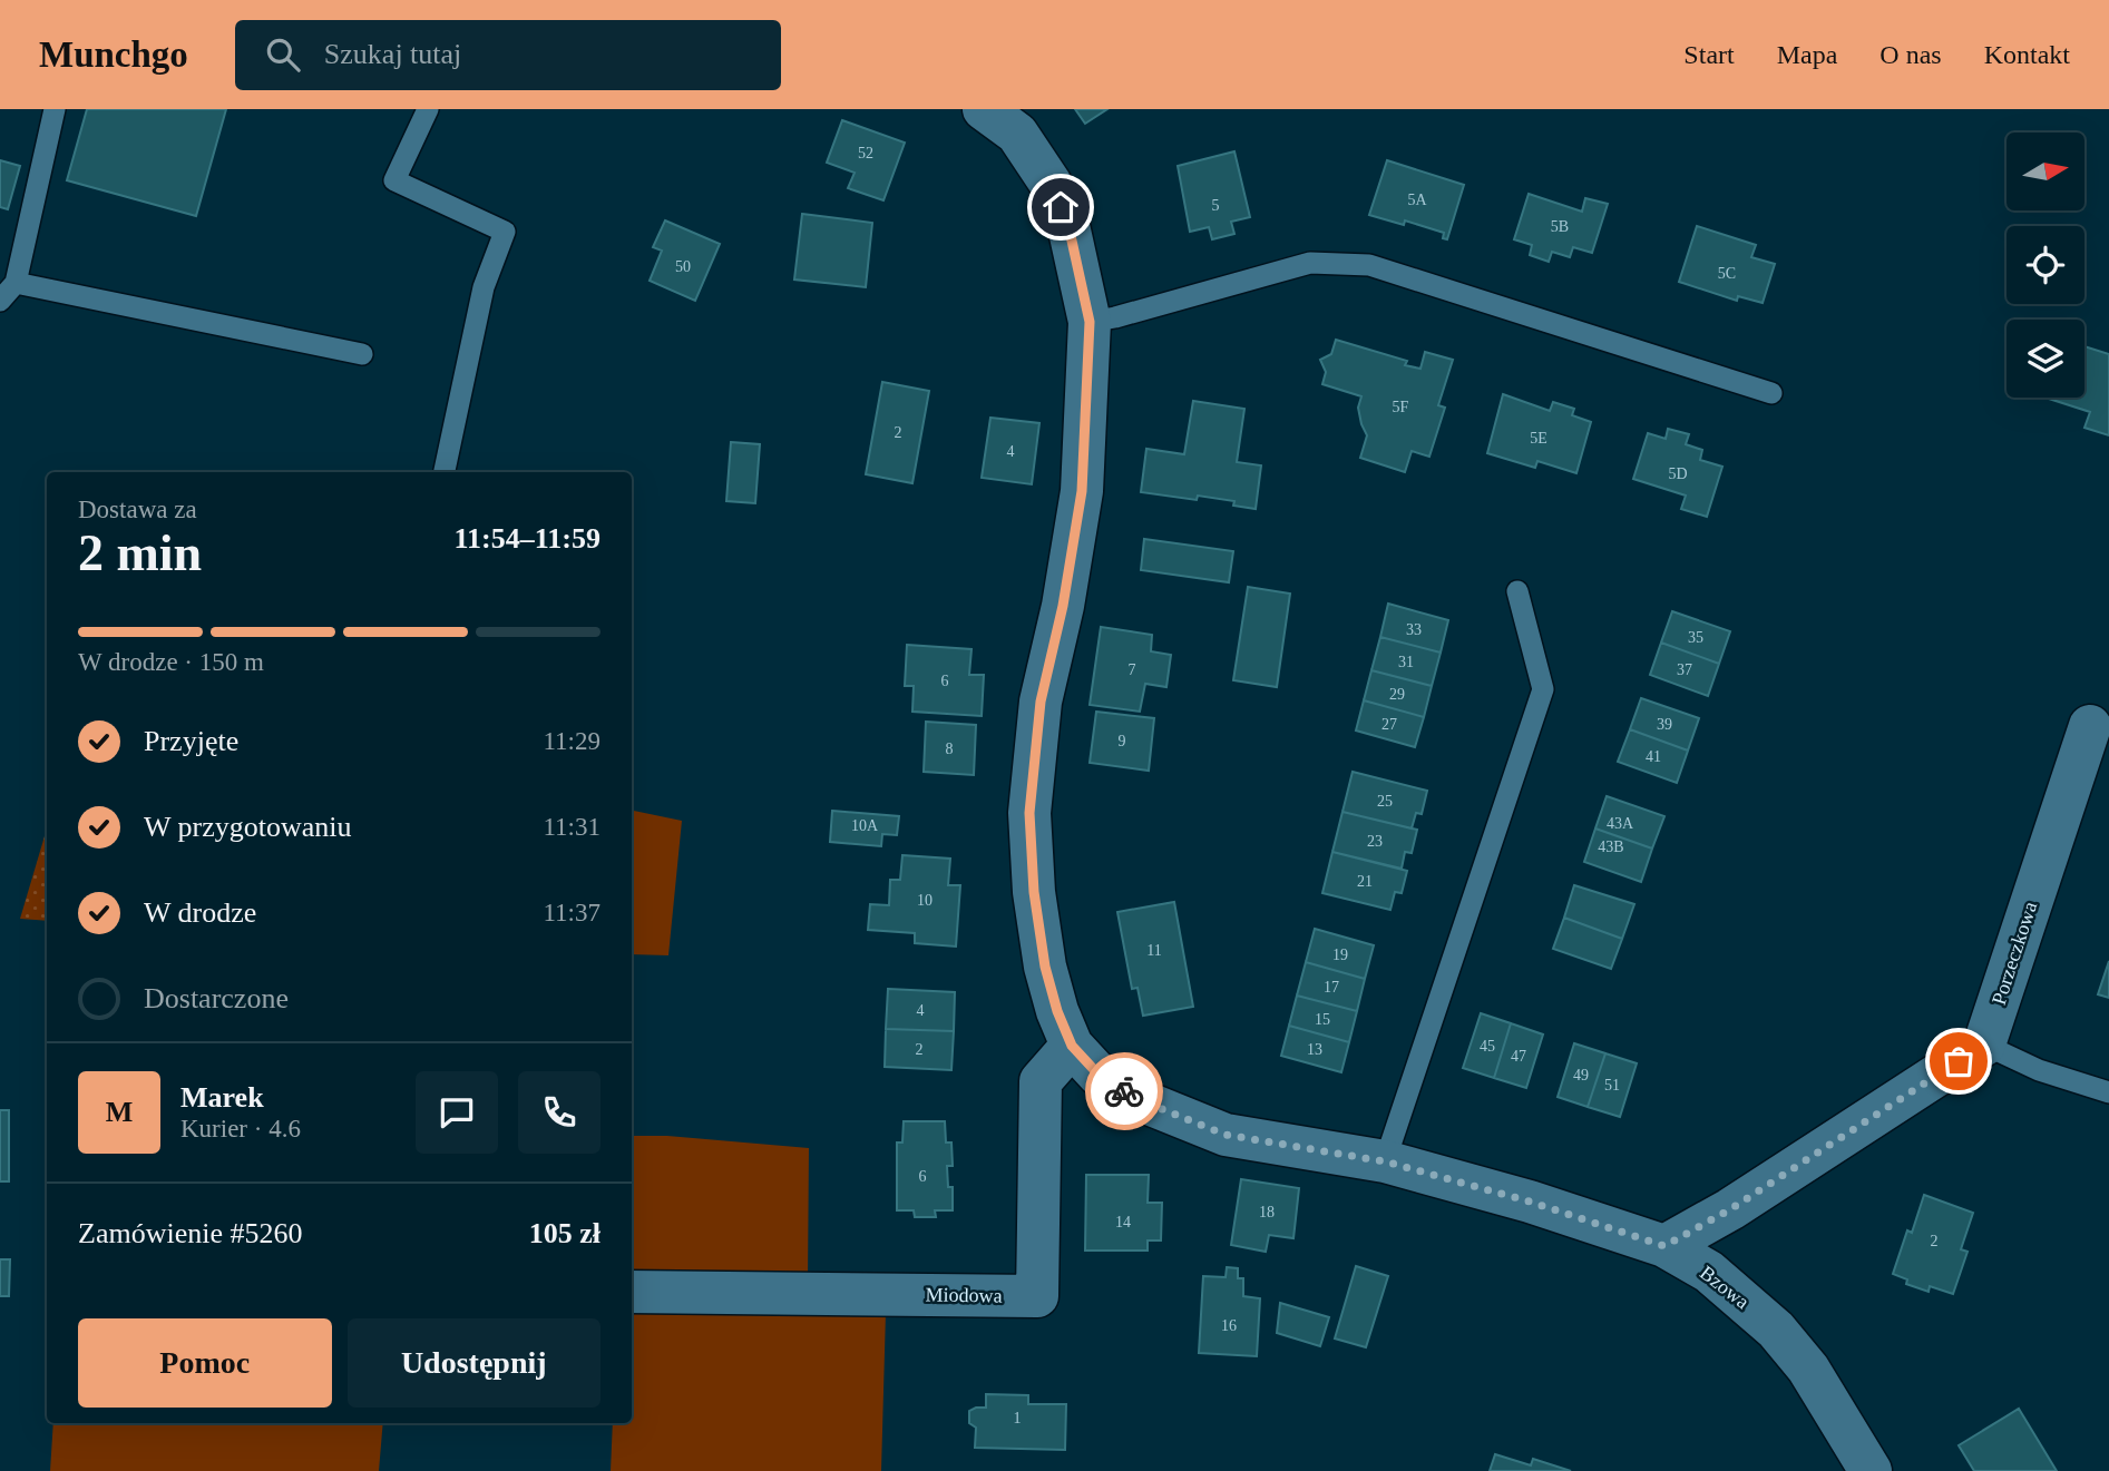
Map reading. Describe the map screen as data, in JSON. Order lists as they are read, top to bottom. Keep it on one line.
{"streets":{"street":["Porzeczkowa","Bzowa","Miodowa"]},"crossings":[["Bzowa","Miodowa"]],"house_numbers":["52","5A","5","5B","50","5C","5F","2","5E","4","5D","33","35","31","7","37","6","29","27","39","9","8","41","25","43A","10A","23","43B","21","10","11","19","17","4","15","45","2","13","47","49","51","6","18","14","2","16","1"],"north":"right","page":{"header":"Munchgo","search":"Szukaj tutaj","nav":["Start","Mapa","O nas","Kontakt"],"heading":["2 min","Dostawa za","11:54–11:59"],"panel":["Marek","Kurier · 4.6","Zamówienie #5260","105 zł"],"bar":"W drodze · 150 m","list":[["Przyjęte","11:29"],["W przygotowaniu","11:31"],["W drodze","11:37"],"Dostarczone"],"round":"M","buttons":["Pomoc","Udostępnij"]}}
